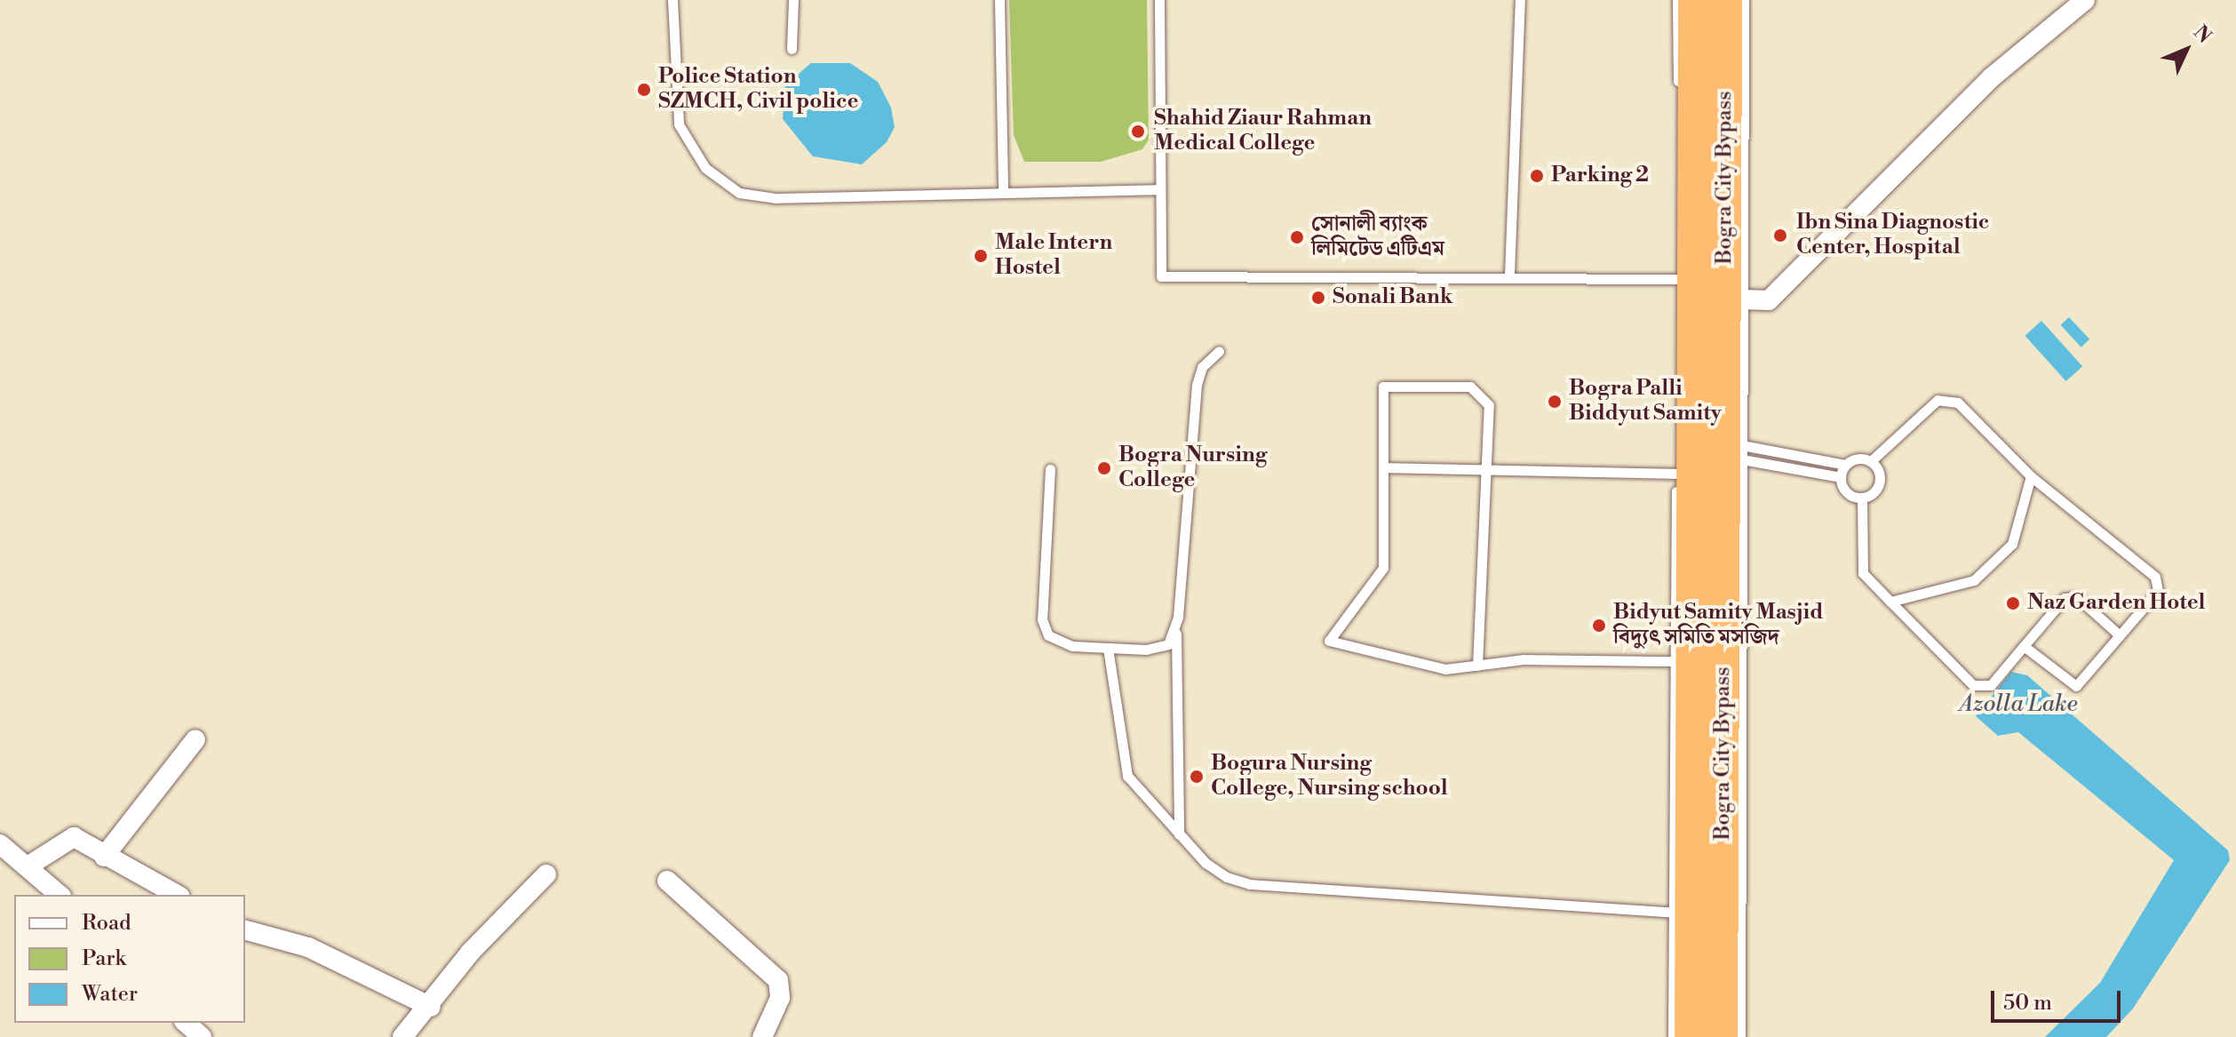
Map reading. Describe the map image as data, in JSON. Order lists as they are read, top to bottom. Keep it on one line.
{"streets":{"highway":["Bogra City Bypass"]},"water":["Azolla Lake"],"places":["Police Station SZMCH, Civil police","Shahid Ziaur Rahman Medical College","Parking 2","Ibn Sina Diagnostic Center, Hospital","সোনালী ব্যাংক লিমিটেড এটিএম","Male Intern Hostel","Sonali Bank","Bogra Palli Biddyut Samity","Bogra Nursing College","Naz Garden Hotel","Bidyut Samity Masjid বিদ্যুৎ সমিতি মসজিদ","Bogura Nursing College, Nursing school"],"legend":["Road","Park","Water"],"scale_bar":"50 m","north":"top right"}
